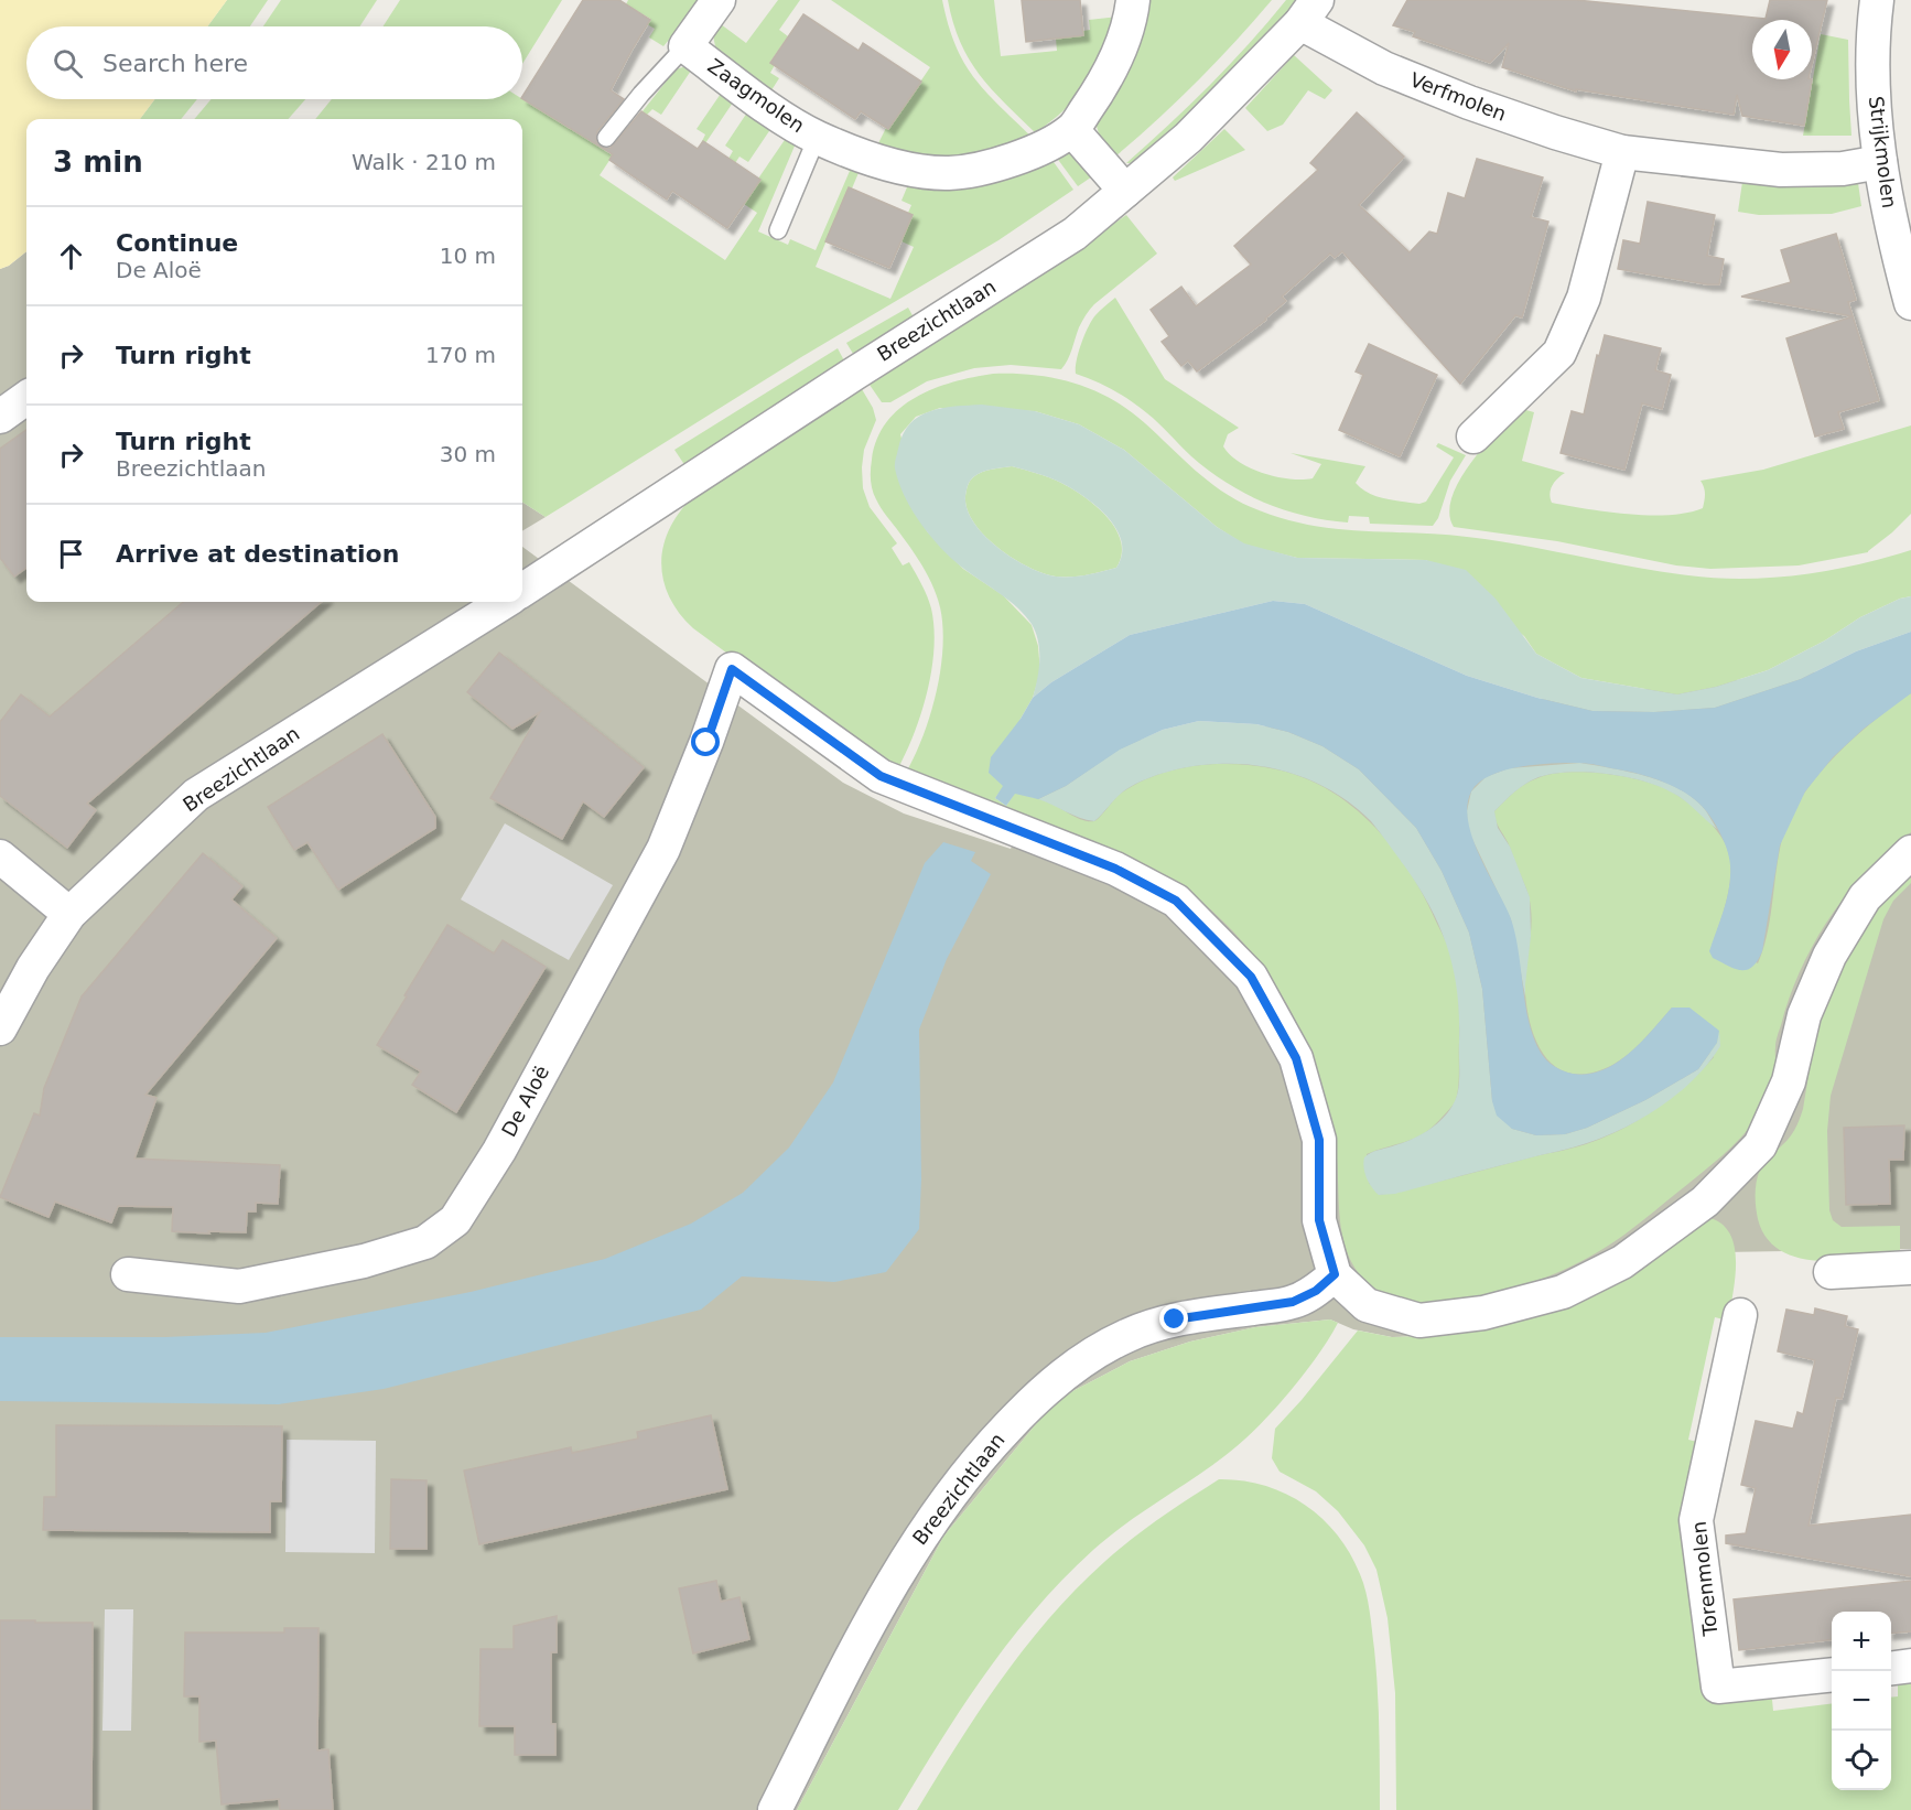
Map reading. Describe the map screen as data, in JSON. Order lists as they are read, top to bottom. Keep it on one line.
{"streets":{"street":["Zaagmolen","Verfmolen","Strijkmolen","Breezichtlaan","De Aloë","Torenmolen"]},"crossings":[["Verfmolen","Strijkmolen"],["Verfmolen","Breezichtlaan"],["Breezichtlaan","De Aloë"]],"north":"bottom","page":{"search":"Search here","heading":["3 min","Walk · 210 m"],"list":[["Continue","De Aloë","10 m"],["Turn right","170 m"],["Turn right","Breezichtlaan","30 m"],"Arrive at destination"],"map_buttons":["+","−"]}}
